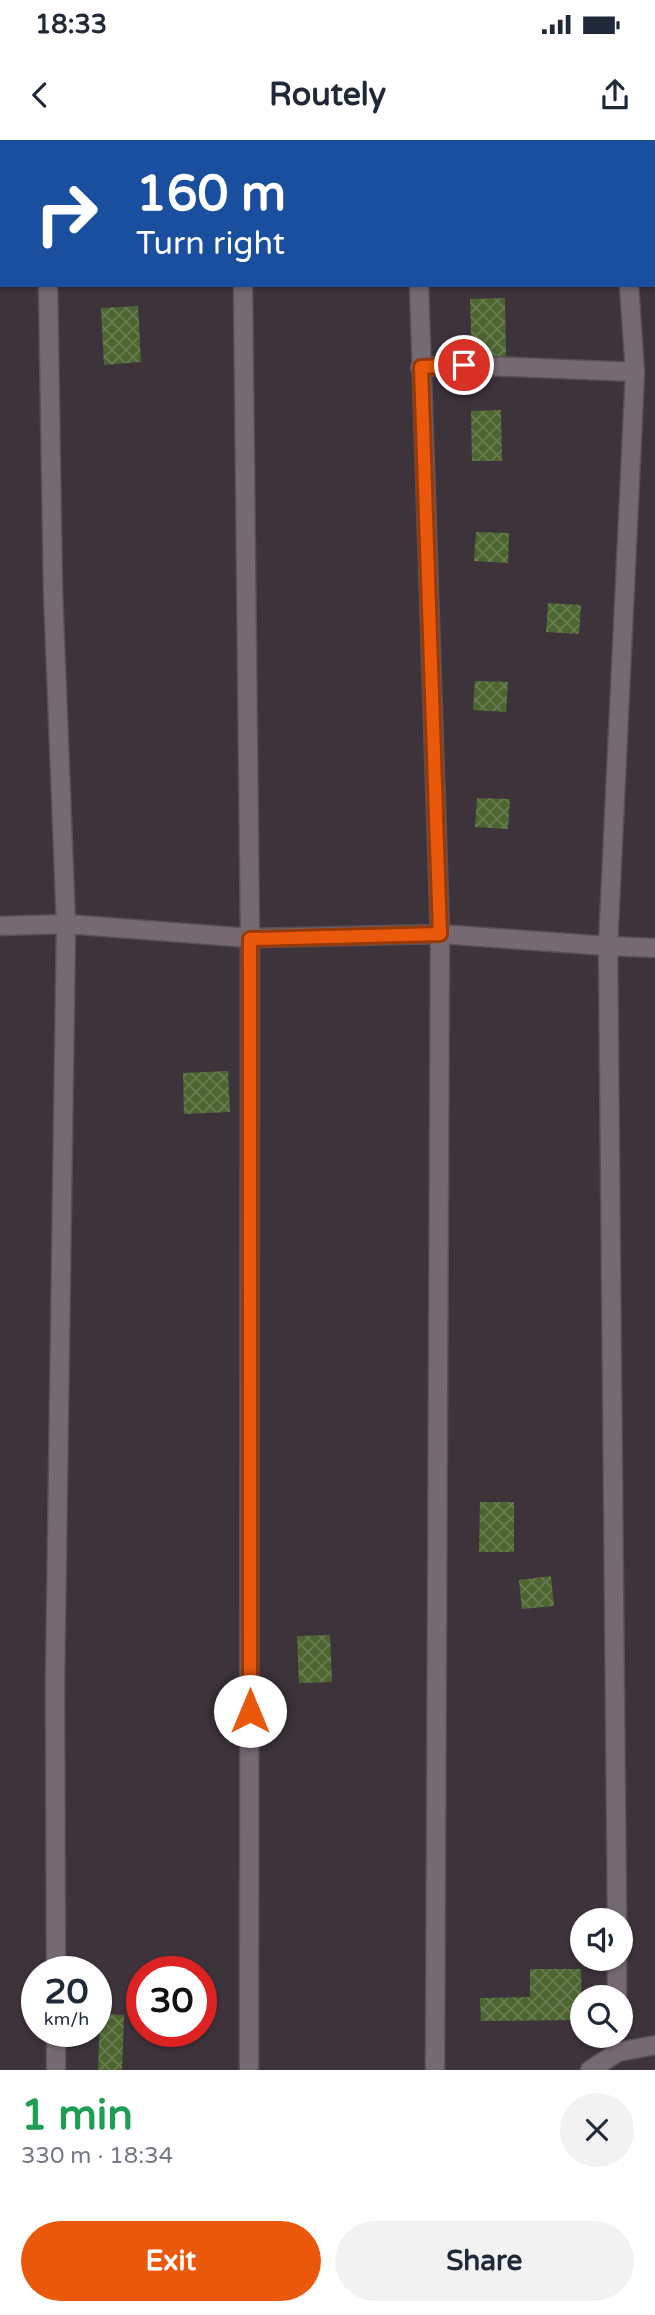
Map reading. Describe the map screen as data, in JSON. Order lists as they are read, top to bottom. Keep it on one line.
{"page":{"status":"18:33","header":"Routely","turn":["160 m","Turn right"],"speed":"20 km/h","limit":"30","heading":["1 min","330 m · 18:34"],"buttons":["Exit","Share"]}}
